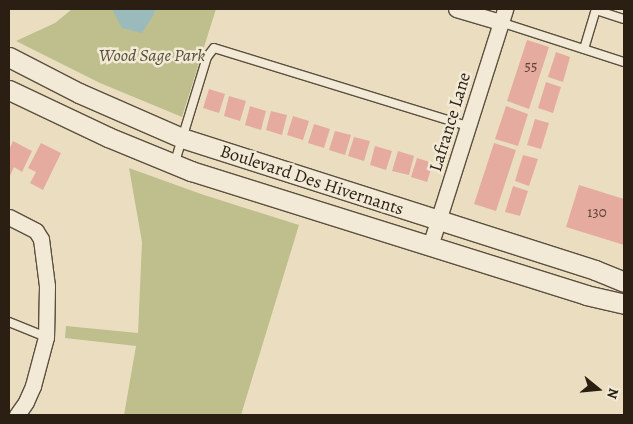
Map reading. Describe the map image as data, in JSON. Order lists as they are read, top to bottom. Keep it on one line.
{"streets":{"street":["Lafrance Lane","Boulevard Des Hivernants"]},"crossings":[["Lafrance Lane","Boulevard Des Hivernants"]],"parks":["Wood Sage Park"],"house_numbers":["55","130"],"north":"right"}
